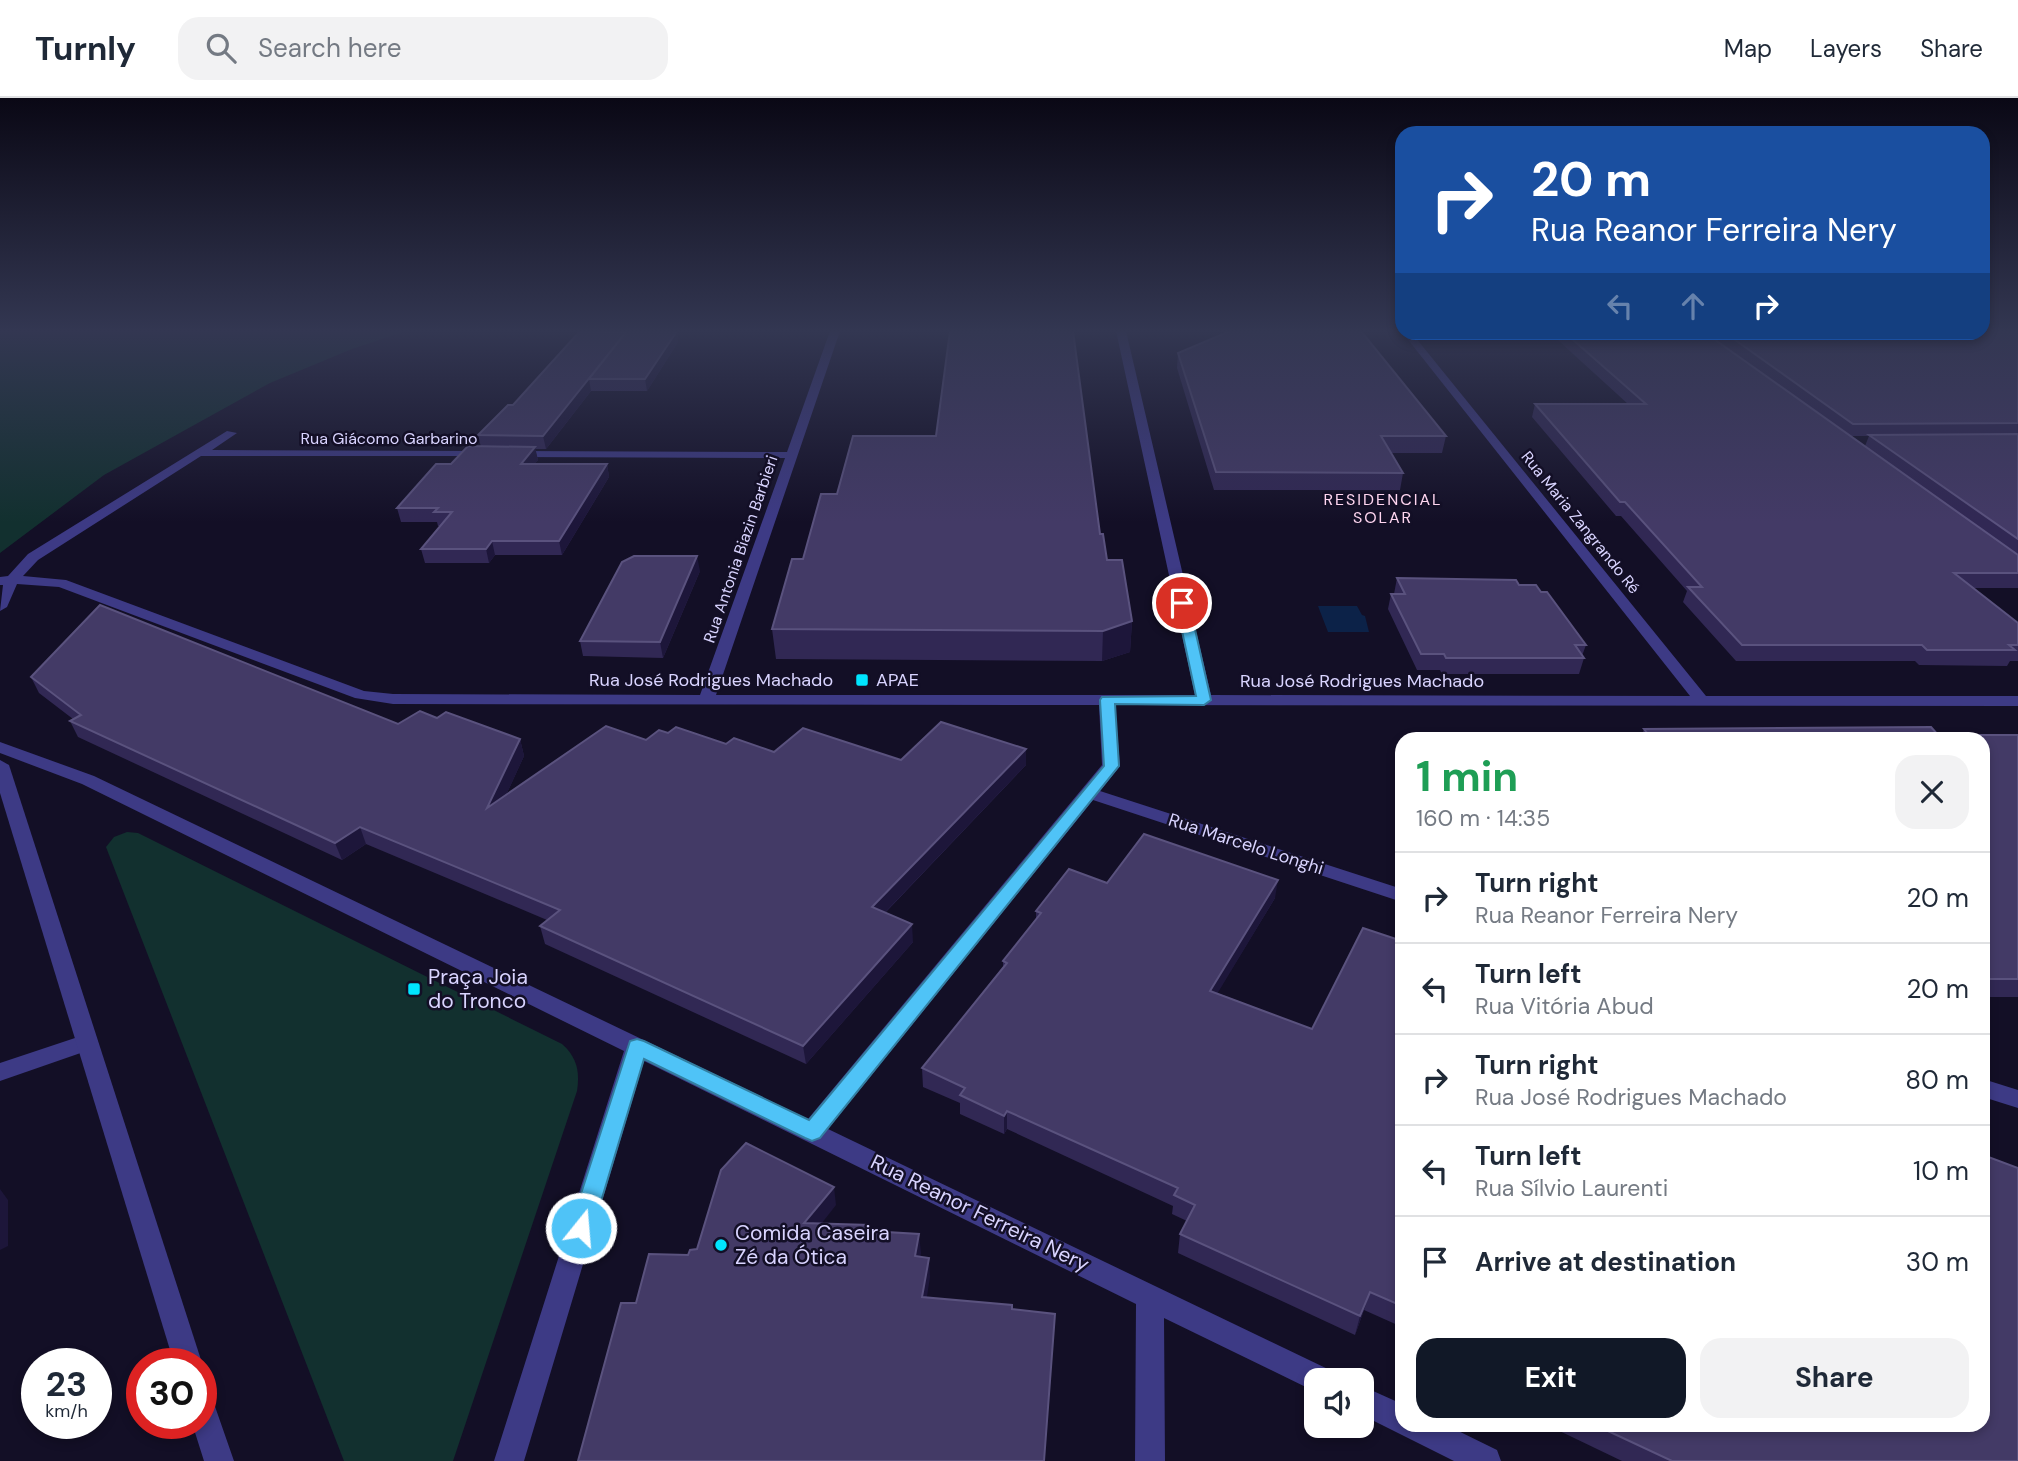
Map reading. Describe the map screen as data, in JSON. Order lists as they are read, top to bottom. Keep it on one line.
{"streets":{"street":["Rua Giácomo Garbarino","Rua Maria Zangrando Ré","Rua Antonia Biazin Barbieri","Rua José Rodrigues Machado","Rua Marcelo Longhi","Rua Reanor Ferreira Nery"]},"crossings":[["Rua Giácomo Garbarino","Rua Antonia Biazin Barbieri"],["Rua Maria Zangrando Ré","Rua José Rodrigues Machado"],["Rua Antonia Biazin Barbieri","Rua José Rodrigues Machado"]],"districts":["RESIDENCIAL SOLAR"],"places":{"transit":["APAE","Praça Joia do Tronco"],"other":["Comida Caseira Zé da Ótica"]},"page":{"header":"Turnly","search":"Search here","nav":["Map","Layers","Share"],"turn":["20 m","Rua Reanor Ferreira Nery"],"heading":["1 min","160 m · 14:35"],"list":[{"name":"Turn right","note":"Rua Reanor Ferreira Nery","value":"20 m"},{"name":"Turn left","note":"Rua Vitória Abud","value":"20 m"},{"name":"Turn right","note":"Rua José Rodrigues Machado","value":"80 m"},{"name":"Turn left","note":"Rua Sílvio Laurenti","value":"10 m"},{"name":"Arrive at destination","value":"30 m"}],"buttons":["Exit","Share"],"speed":"23 km/h","limit":"30"}}
